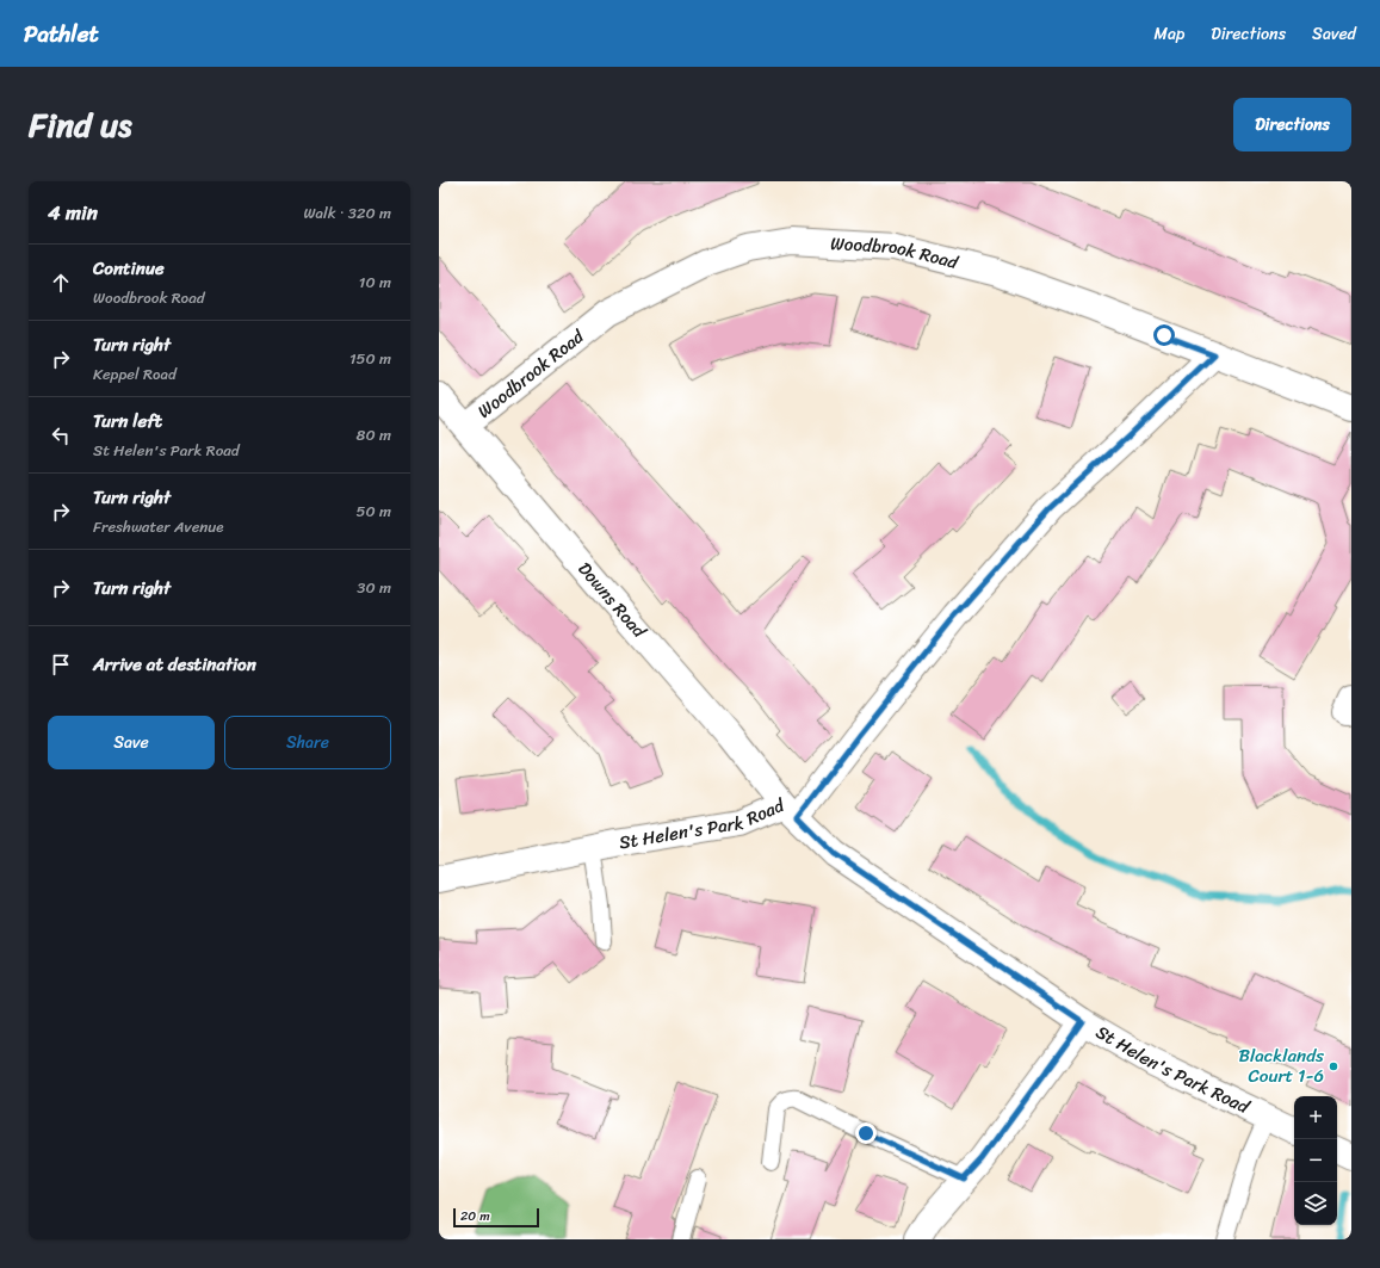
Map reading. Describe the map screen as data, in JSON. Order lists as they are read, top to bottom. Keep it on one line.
{"streets":{"street":["Woodbrook Road","Downs Road","St Helen's Park Road"]},"crossings":[["Woodbrook Road","Downs Road"],["Downs Road","St Helen's Park Road"]],"places":["Blacklands Court 1-6"],"scale_bar":"20 m","page":{"header":"Pathlet","nav":["Map","Directions","Saved"],"title":"Find us","buttons":["Directions",["Save","Share"]],"heading":["4 min","Walk · 320 m"],"list":[["Continue","Woodbrook Road","10 m"],["Turn right","Keppel Road","150 m"],["Turn left","St Helen's Park Road","80 m"],["Turn right","Freshwater Avenue","50 m"],["Turn right","30 m"],"Arrive at destination"],"map_buttons":["+","−"],"scale":"20 m"}}
